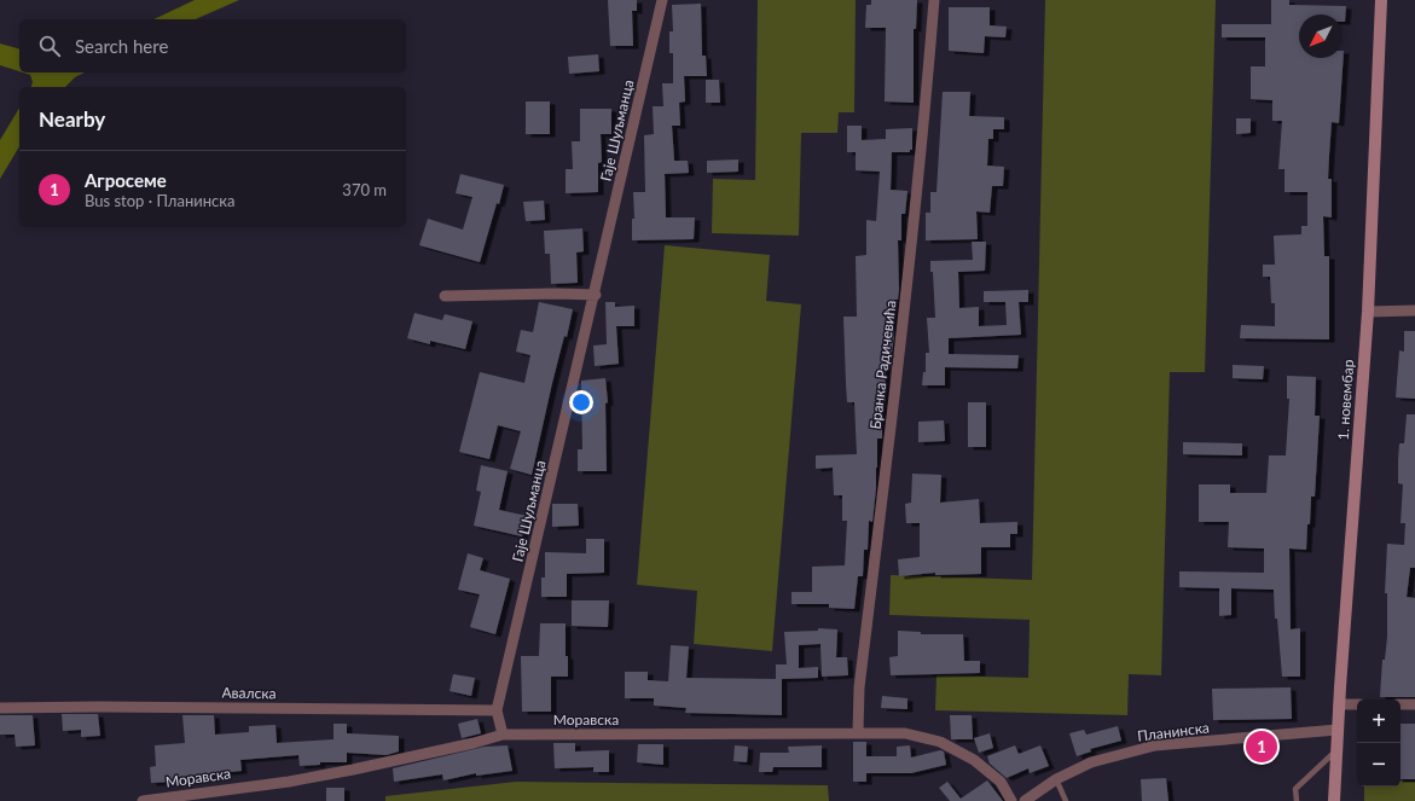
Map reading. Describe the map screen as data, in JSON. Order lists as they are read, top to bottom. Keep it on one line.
{"streets":{"main road":["1. новембар"],"street":["Гаје Шуљманца","Бранка Радичевића","Авалска","Моравска","Планинска"]},"crossings":[["Гаје Шуљманца","Авалска"],["Гаје Шуљманца","Моравска"],["Бранка Радичевића","Моравска"],["1. новембар","Планинска"]],"north":"bottom left","page":{"search":"Search here","heading":"Nearby","list":[{"mark":"1","name":"Агросеме","note":"Bus stop · Планинска","value":"370 m"}],"map_buttons":["+","−"],"pins":"1"}}
